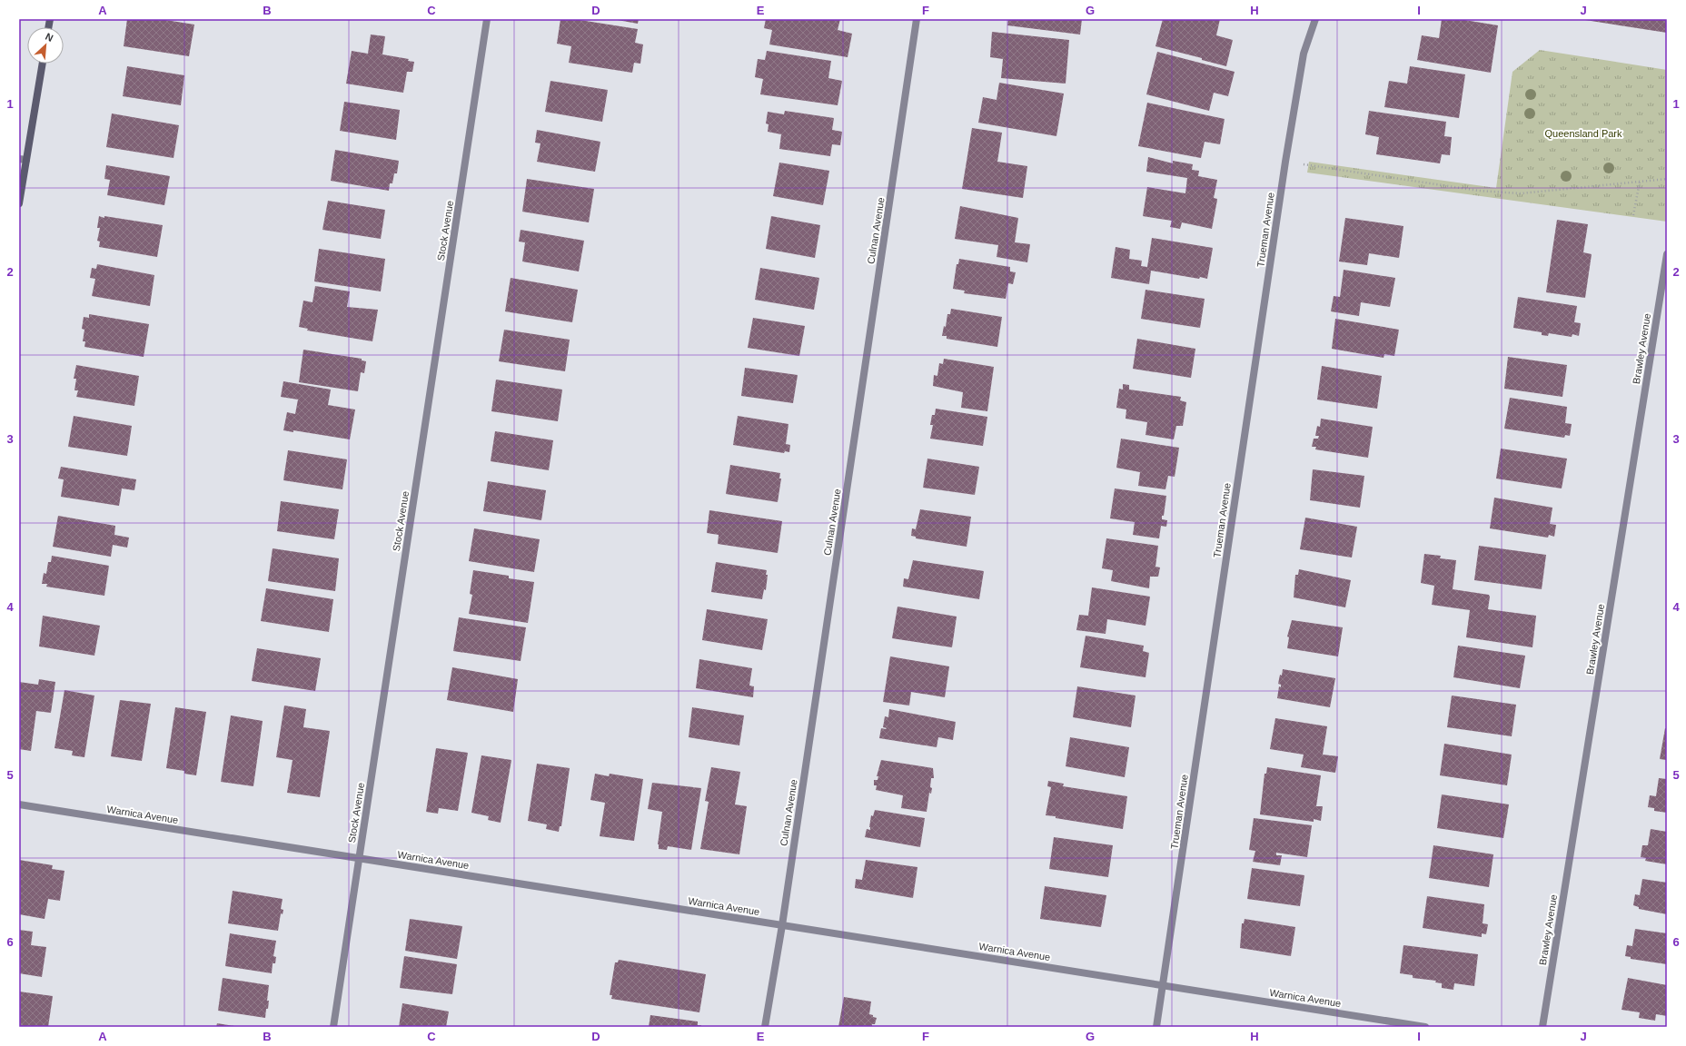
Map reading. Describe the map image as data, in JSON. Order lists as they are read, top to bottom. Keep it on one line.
{"streets":{"street":["Trueman Avenue","Stock Avenue","Culnan Avenue","Brawley Avenue","Warnica Avenue"]},"crossings":[["Trueman Avenue","Warnica Avenue"],["Stock Avenue","Warnica Avenue"],["Culnan Avenue","Warnica Avenue"]],"parks":["Queensland Park"],"north":"top right","grid":{"columns":["A","B","C","D","E","F","G","H","I","J"],"rows":["1","2","3","4","5","6"]}}
